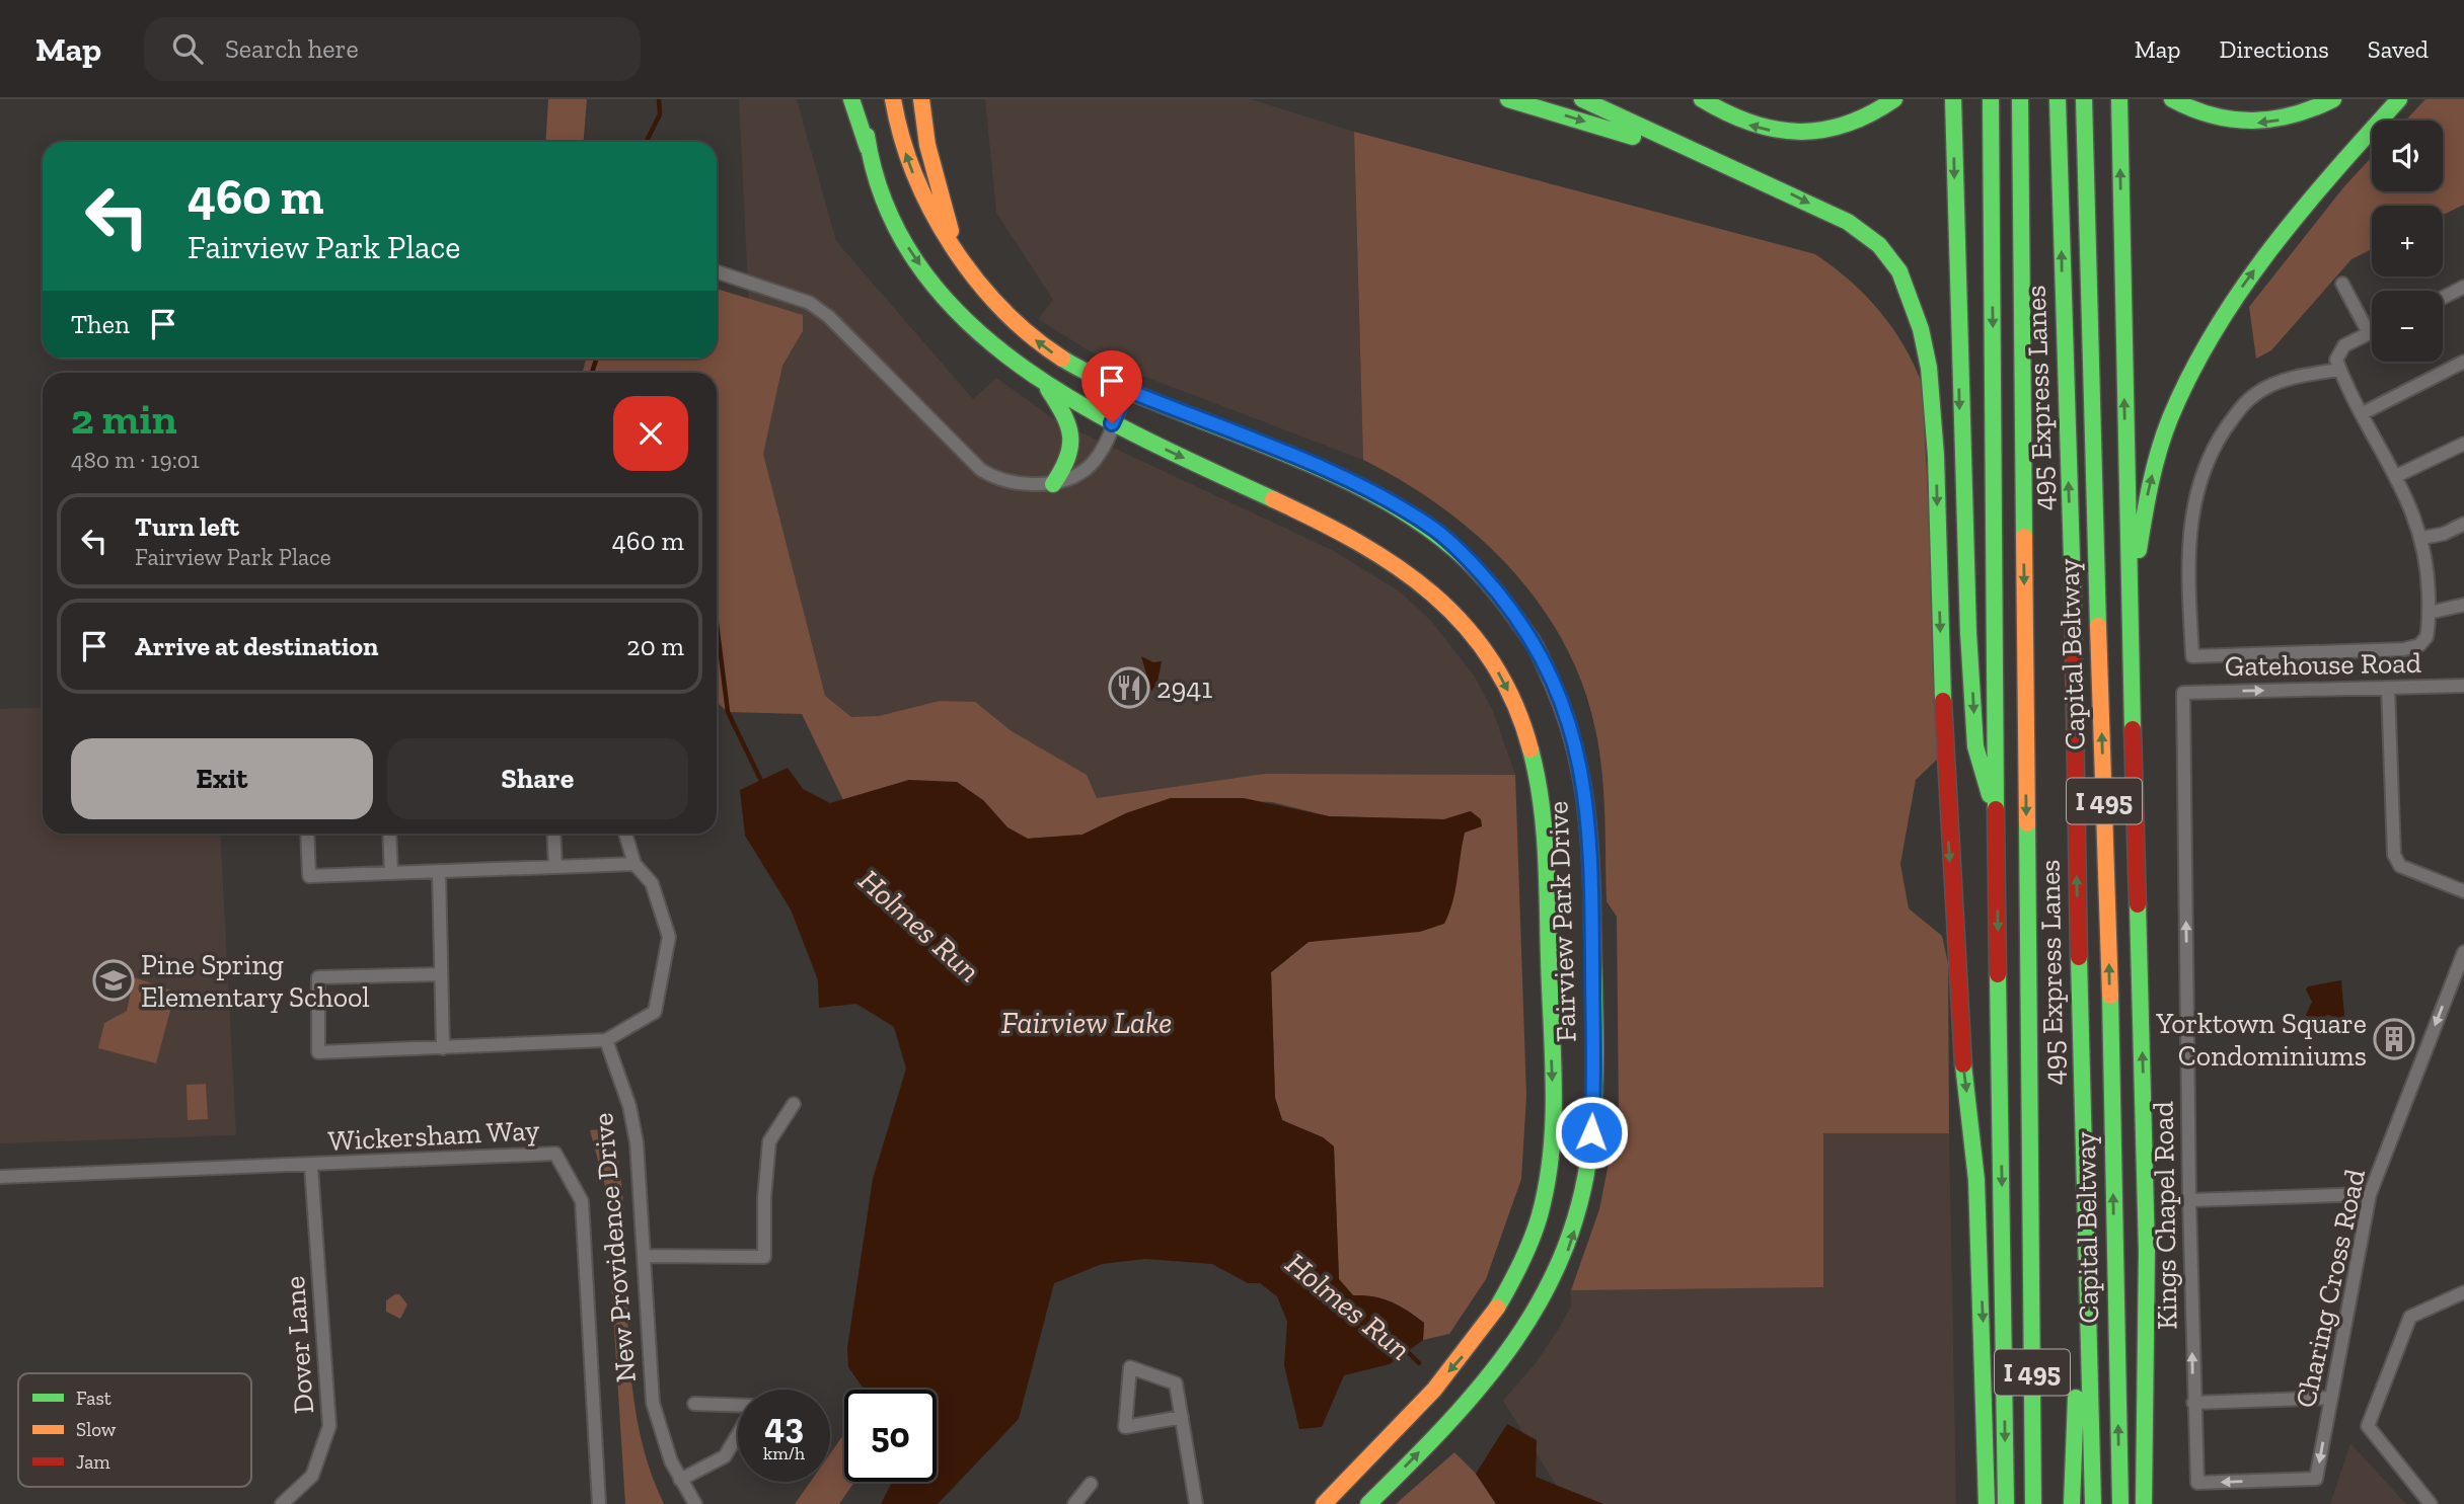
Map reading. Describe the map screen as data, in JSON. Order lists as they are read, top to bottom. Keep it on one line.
{"streets":{"main road":["495 Express Lanes","Capital Beltway","I 495","Fairview Park Drive"],"street":["Gatehouse Road","Wickersham Way","Kings Chapel Road","New Providence Drive","Charing Cross Road","Dover Lane"]},"crossings":[["Gatehouse Road","Kings Chapel Road"],["Wickersham Way","Dover Lane"],["Kings Chapel Road","Charing Cross Road"]],"one_way":["Gatehouse Road","Kings Chapel Road","Charing Cross Road"],"water":["Holmes Run","Fairview Lake"],"places":{"restaurant":["2941"],"school or university":["Pine Spring Elementary School"],"building":["Yorktown Square Condominiums"]},"legend":["Fast","Slow","Jam"],"page":{"header":"Map","search":"Search here","nav":["Map","Directions","Saved"],"map_buttons":["+","−"],"turn":["460 m","Fairview Park Place"],"then":"Then","heading":["2 min","480 m · 19:01"],"list":[{"name":"Turn left","note":"Fairview Park Place","value":"460 m"},{"name":"Arrive at destination","value":"20 m"}],"buttons":["Exit","Share"],"speed":"43 km/h","limit":"50"}}
